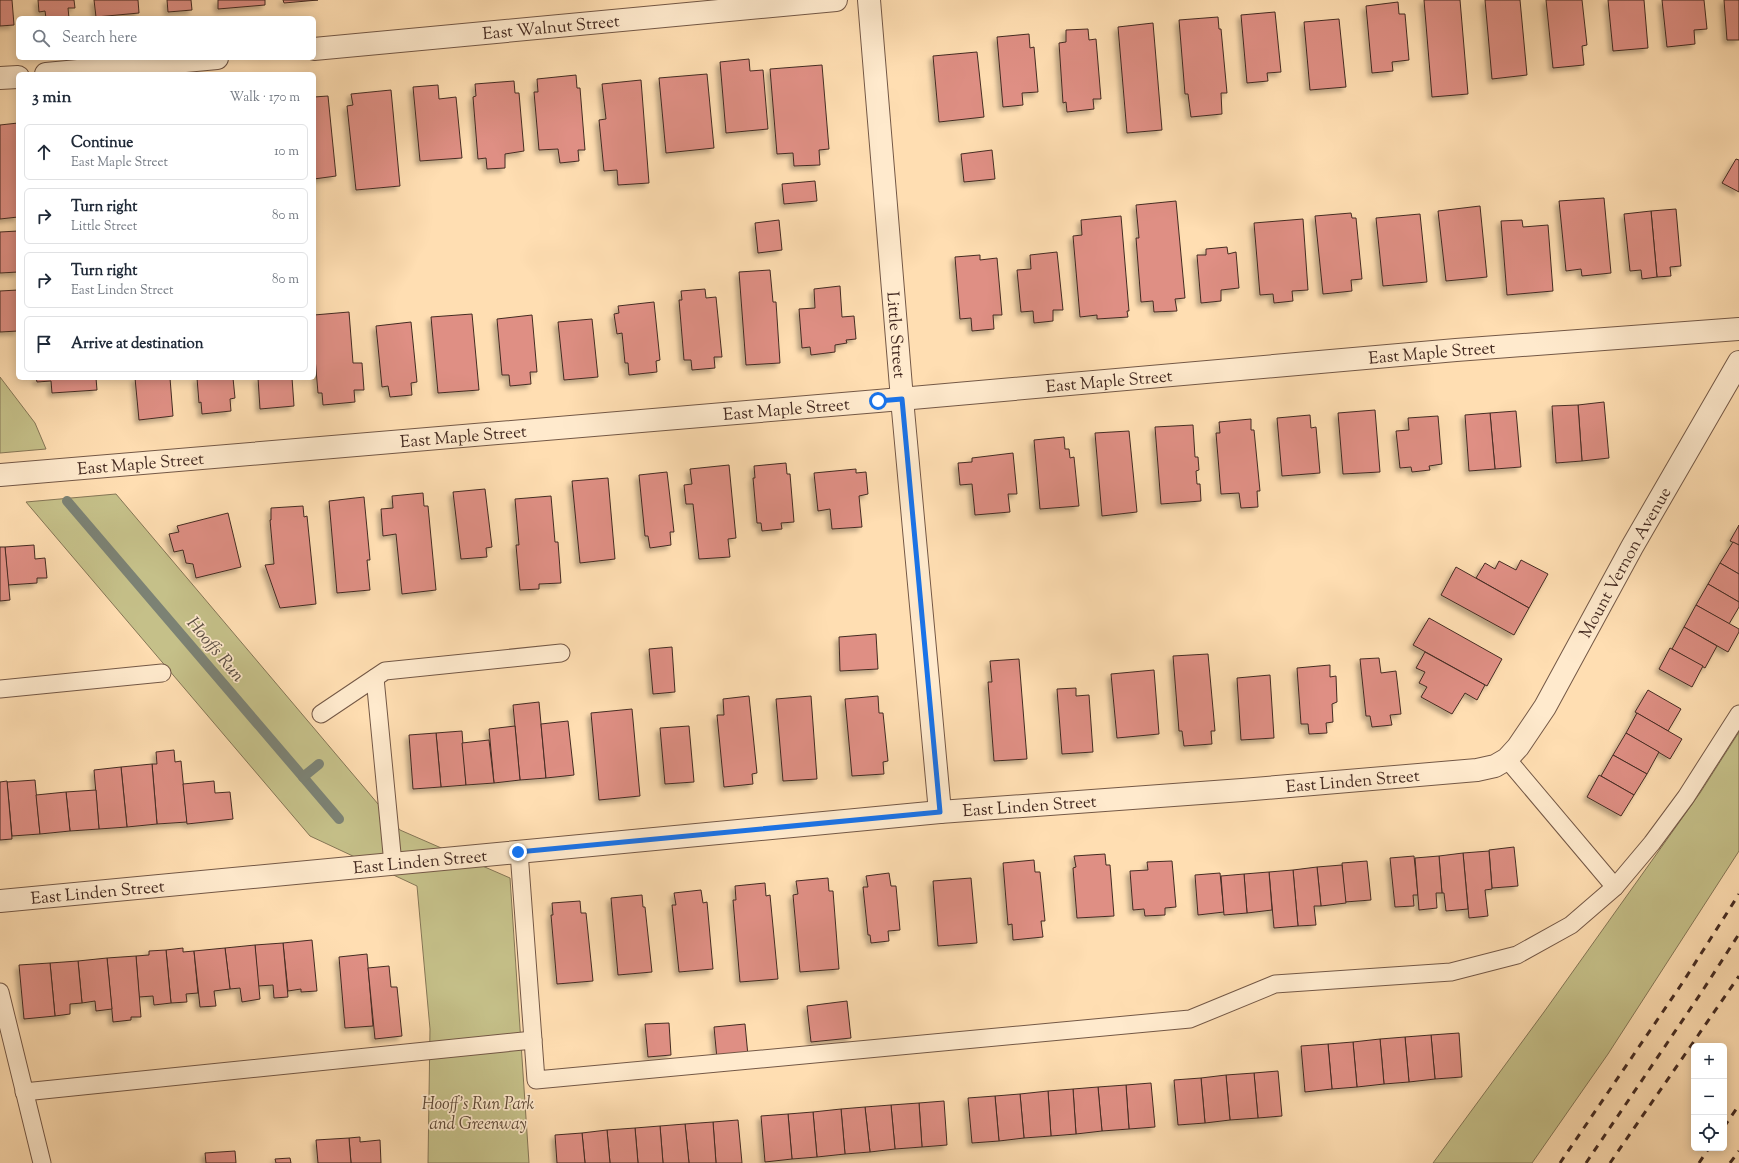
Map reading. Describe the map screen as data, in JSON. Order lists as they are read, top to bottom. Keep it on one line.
{"streets":{"street":["East Walnut Street","Little Street","East Maple Street","Mount Vernon Avenue","East Linden Street"]},"crossings":[["Little Street","East Maple Street"],["Little Street","East Linden Street"],["Mount Vernon Avenue","East Linden Street"]],"water":["Hooffs Run"],"parks":["Hooff's Run Park and Greenway"],"page":{"search":"Search here","heading":["3 min","Walk · 170 m"],"list":[["Continue","East Maple Street","10 m"],["Turn right","Little Street","80 m"],["Turn right","East Linden Street","80 m"],"Arrive at destination"],"map_buttons":["+","−"]}}
